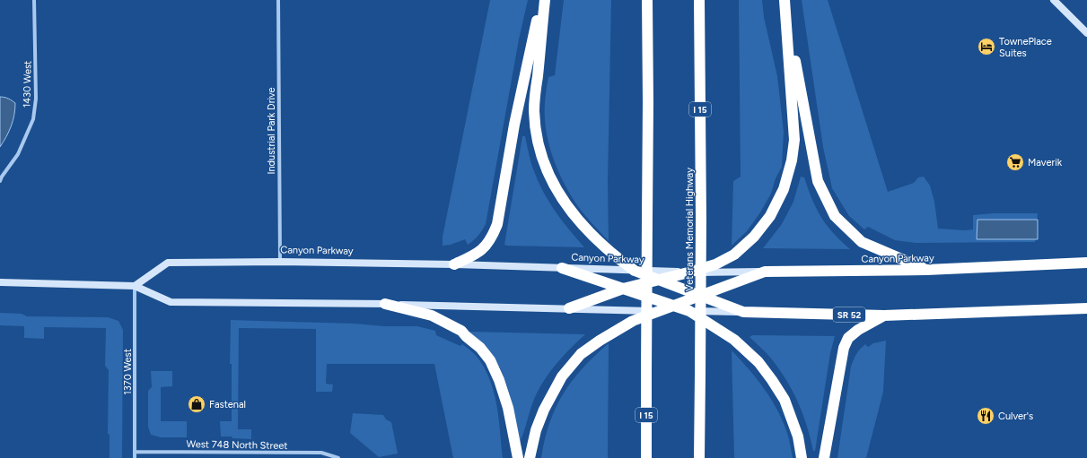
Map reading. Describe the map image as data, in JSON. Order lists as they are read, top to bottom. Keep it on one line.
{"streets":{"highway":["I 15","Veterans Memorial Highway","Canyon Parkway","SR 52"],"street":["1430 West","Industrial Park Drive","1370 West","West 748 North Street"]},"crossings":[["Industrial Park Drive","Canyon Parkway"],["Canyon Parkway","SR 52"],["Canyon Parkway","1370 West"],["SR 52","1370 West"],["1370 West","West 748 North Street"]],"places":{"hotel":["TownePlace Suites"],"supermarket":["Maverik"],"shop":["Fastenal"],"restaurant":["Culver's"]}}
